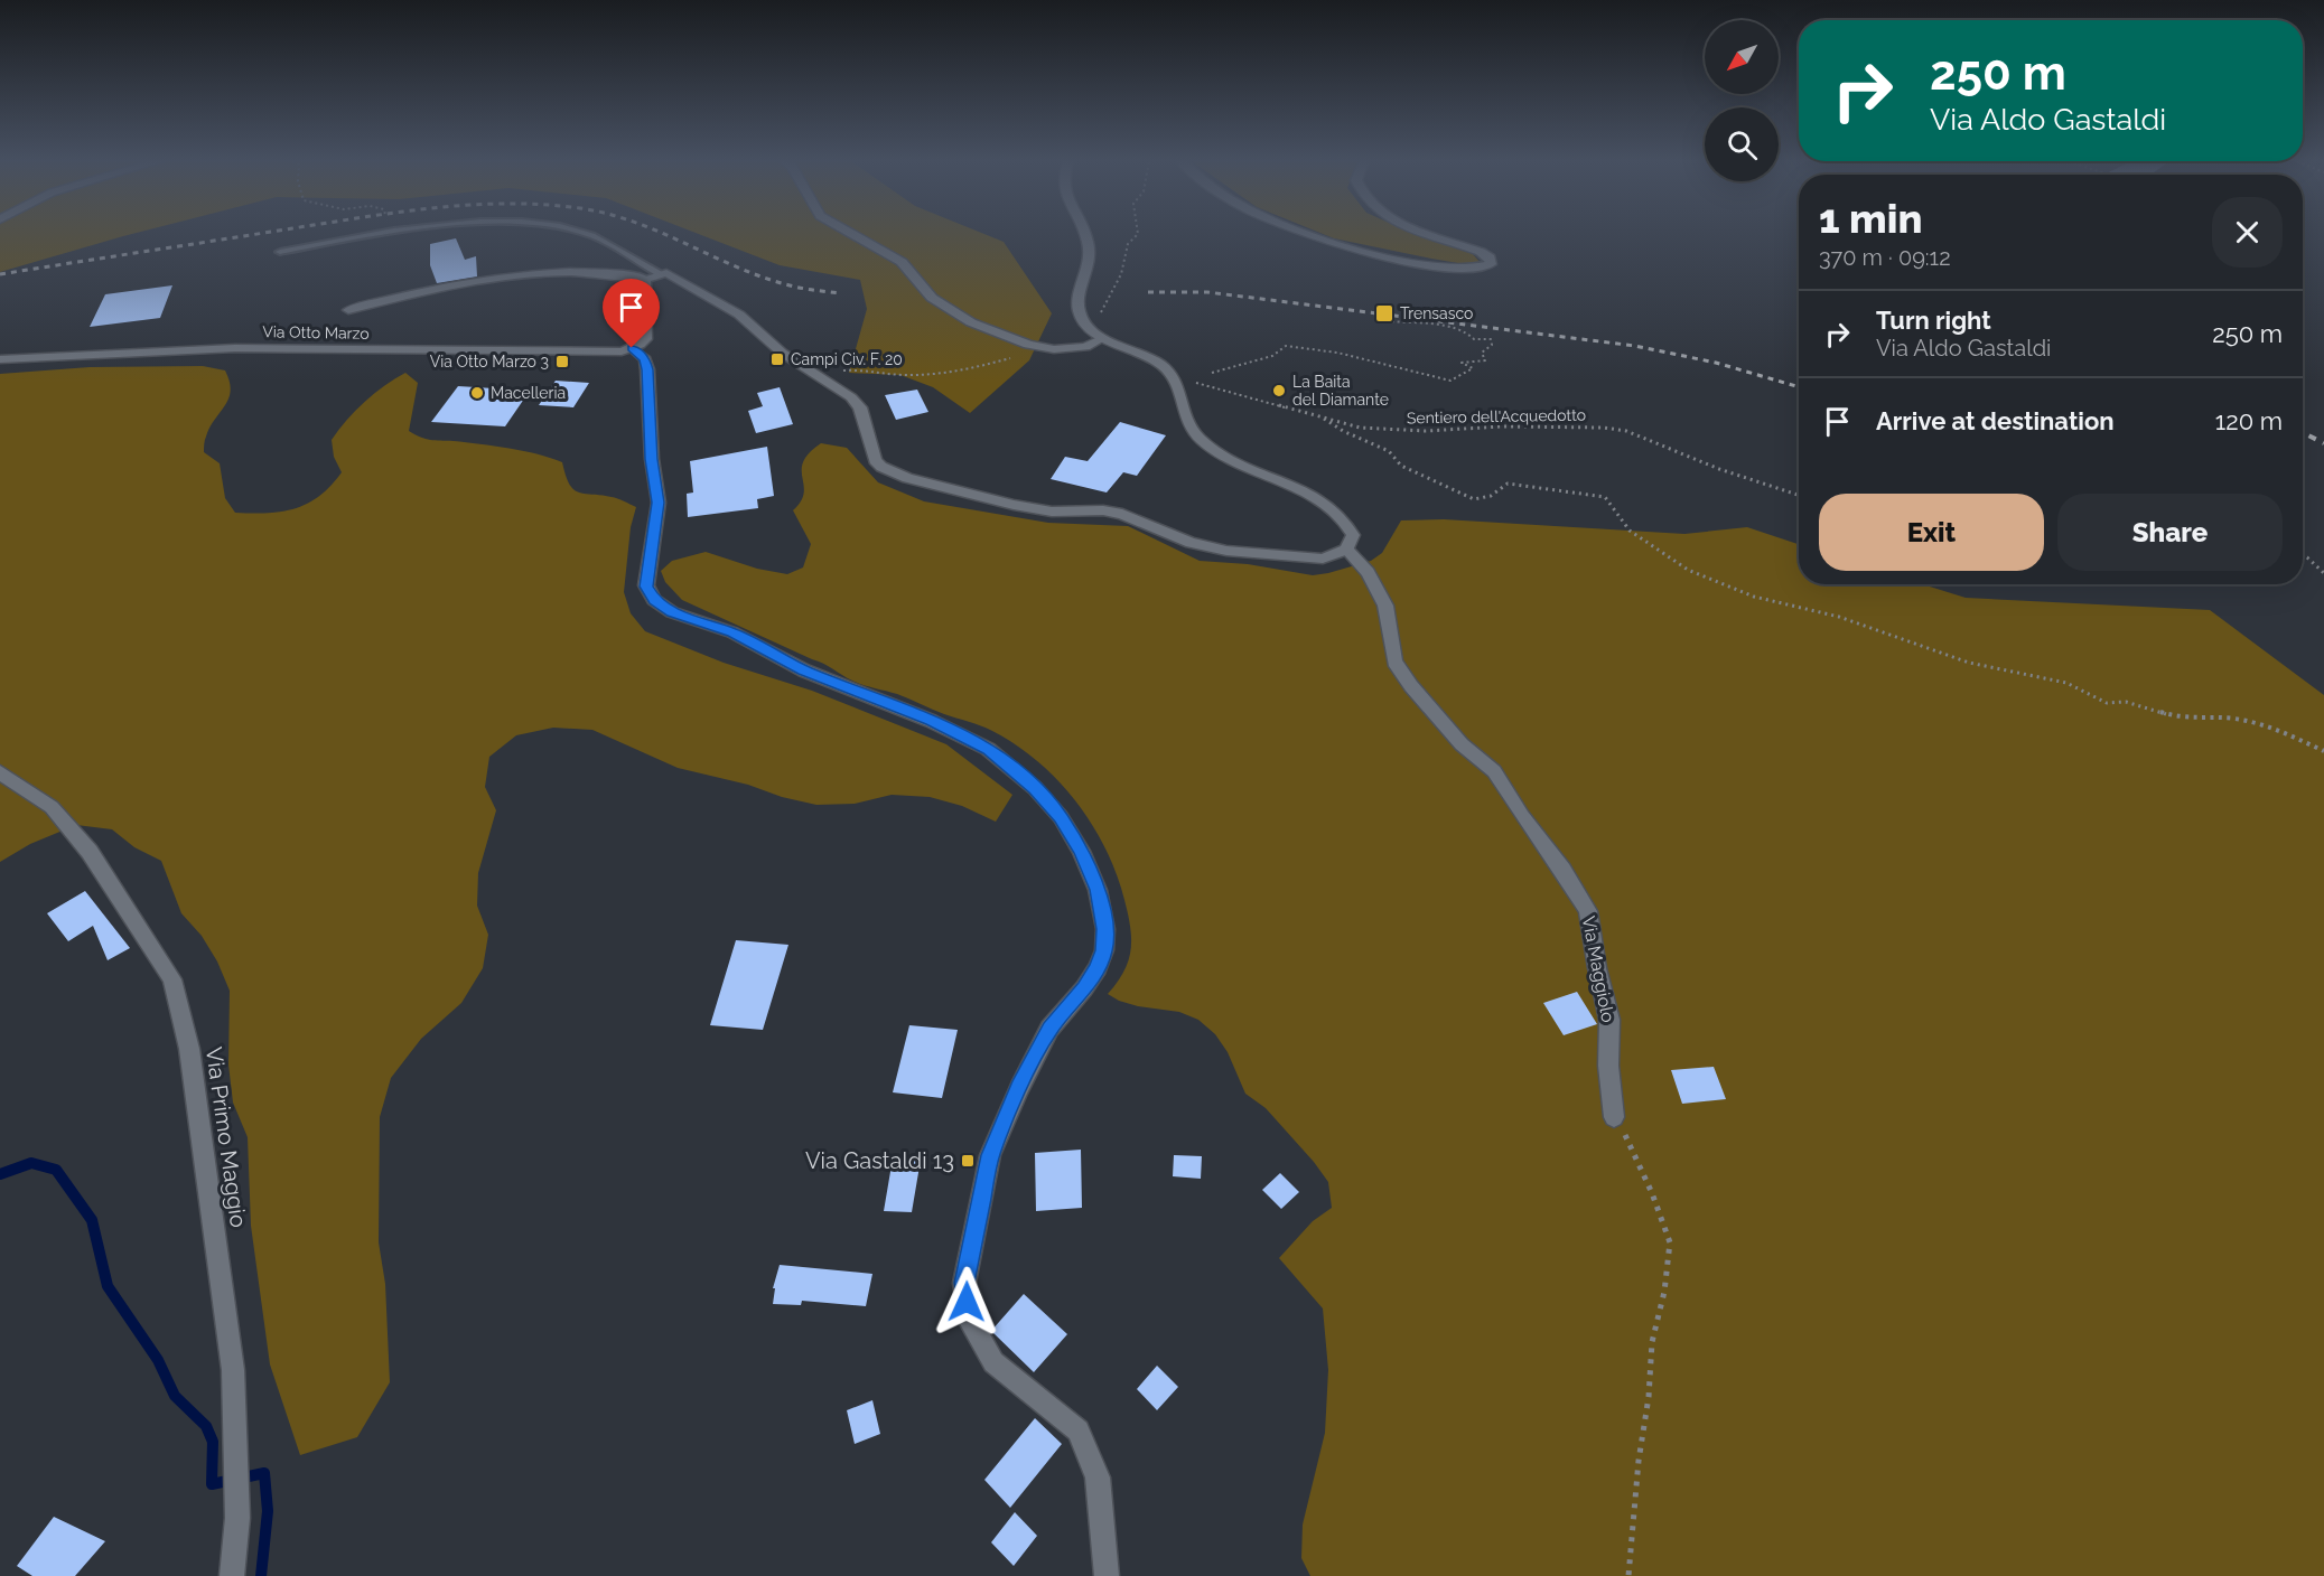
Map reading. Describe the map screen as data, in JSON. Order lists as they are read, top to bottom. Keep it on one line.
{"streets":{"street":["Via Otto Marzo","Via Maggiolo","Via Primo Maggio"],"path":["Sentiero dell'Acquedotto"]},"places":{"transit":["Trensasco","Campi Civ. F. 20","Via Otto Marzo 3","Via Gastaldi 13"],"other":["La Baita del Diamante","Macelleria"]},"north":"bottom left","page":{"turn":["250 m","Via Aldo Gastaldi"],"heading":["1 min","370 m · 09:12"],"list":[{"name":"Turn right","note":"Via Aldo Gastaldi","value":"250 m"},{"name":"Arrive at destination","value":"120 m"}],"buttons":["Exit","Share"]}}
